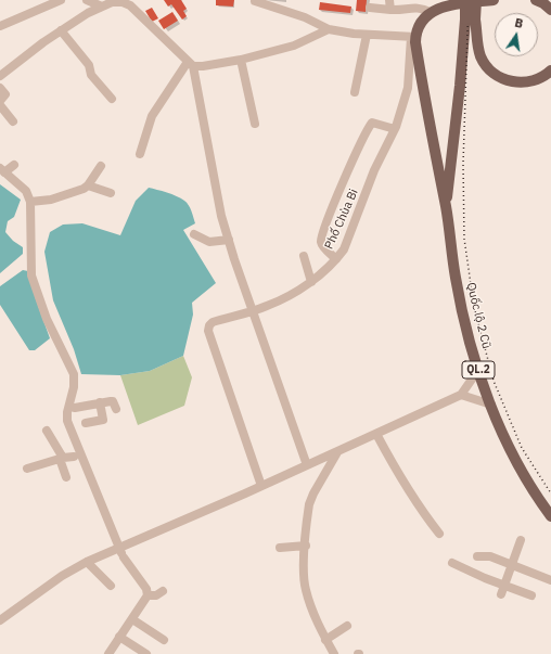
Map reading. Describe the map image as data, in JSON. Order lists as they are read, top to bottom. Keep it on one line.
{"streets":{"main road":["Quốc lộ 2 Cũ","QL.2"],"street":["Phố Chùa Bi"]},"crossings":[["Phố Chùa Bi","Quốc lộ 2 Cũ"],["Quốc lộ 2 Cũ","QL.2"]],"north":"top"}
